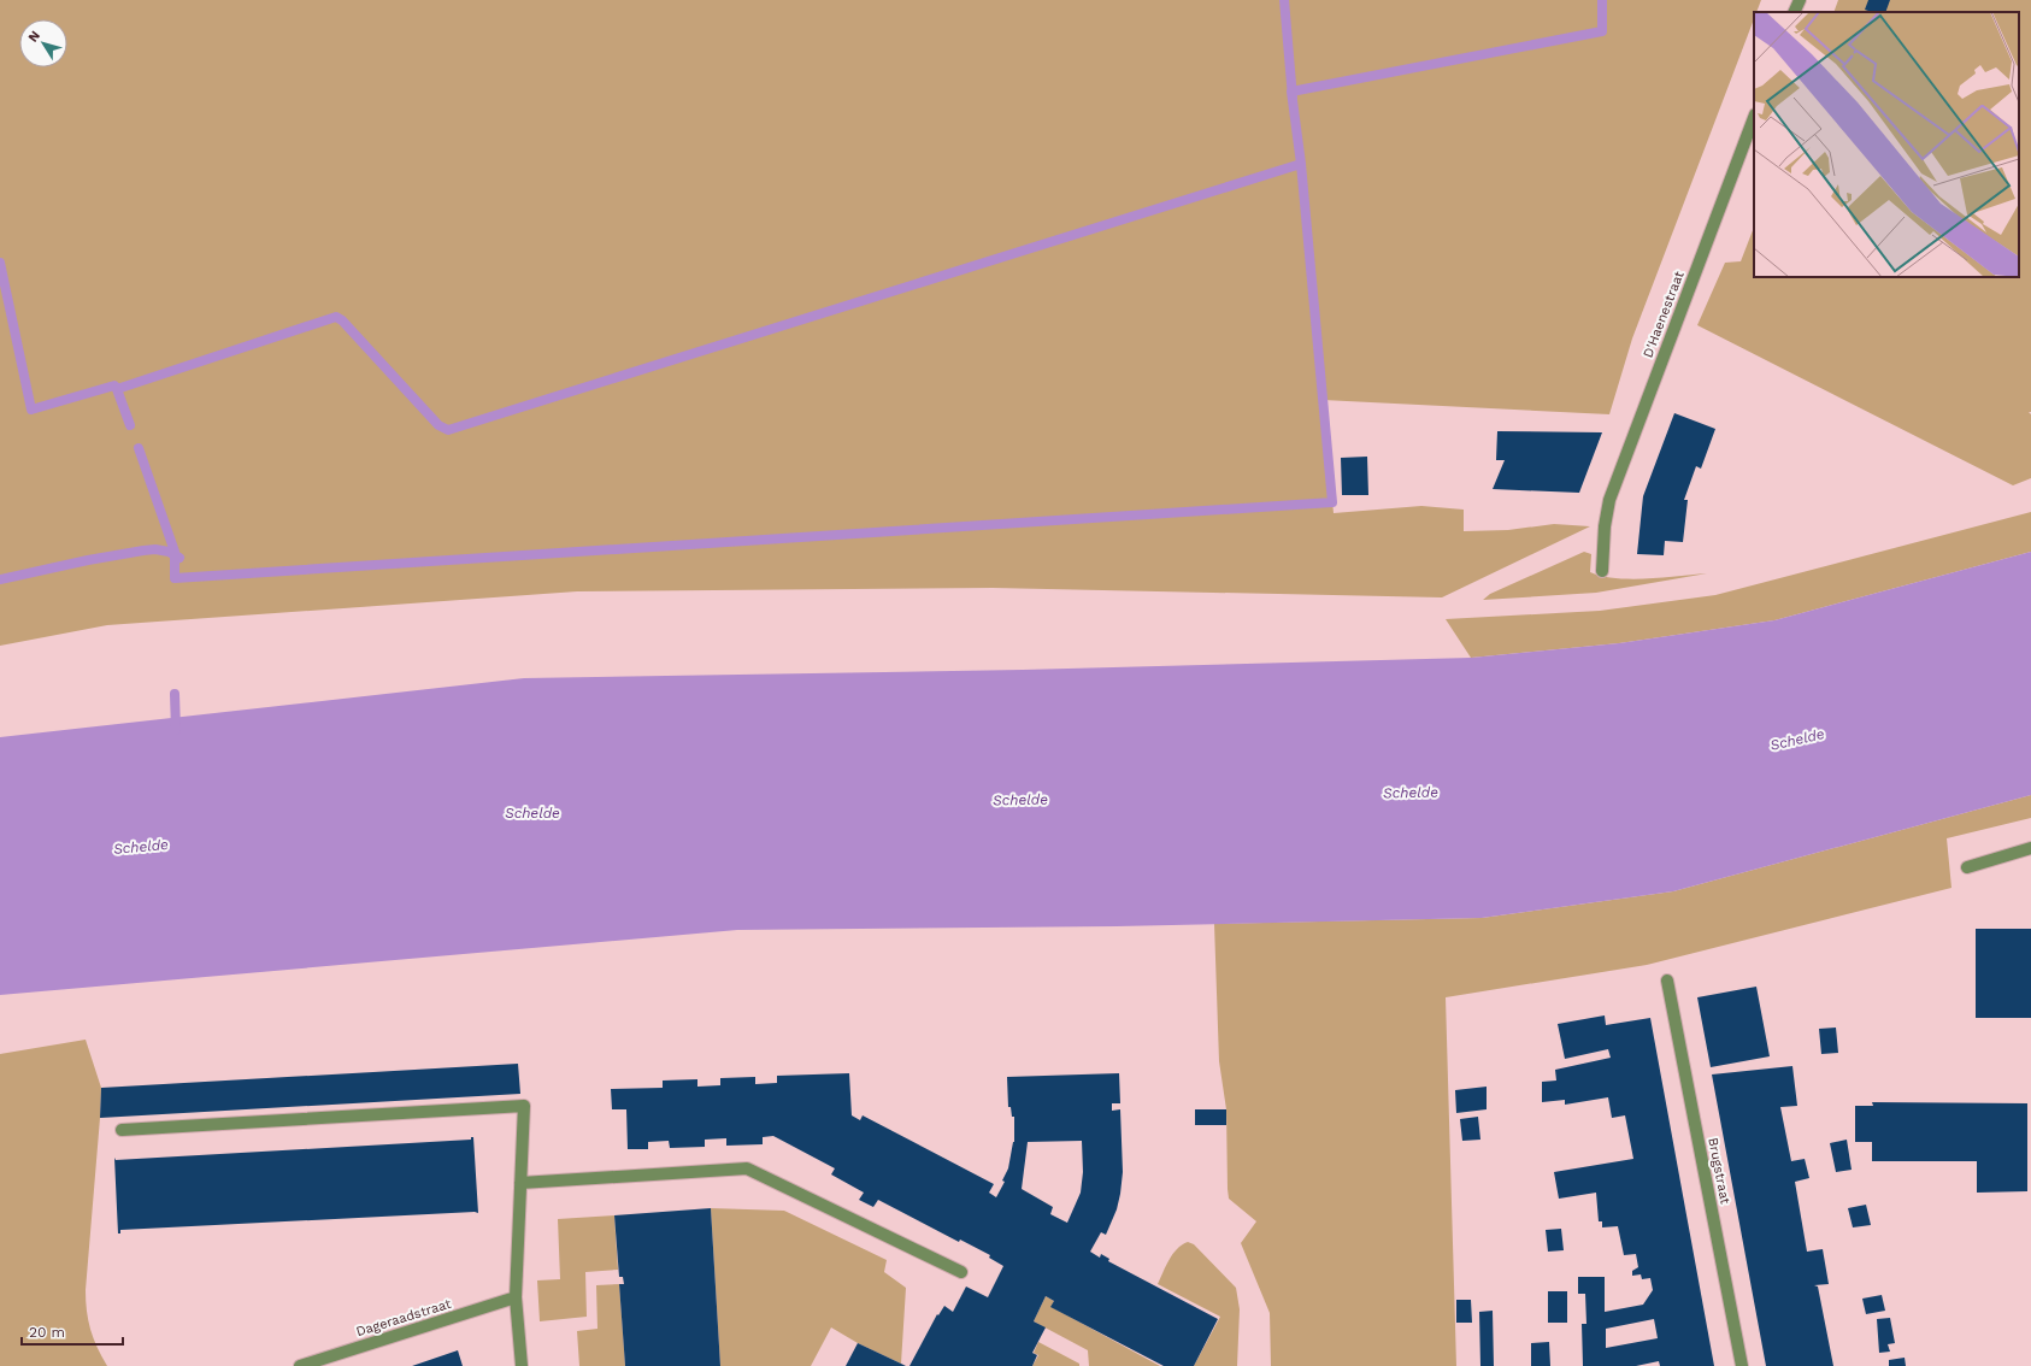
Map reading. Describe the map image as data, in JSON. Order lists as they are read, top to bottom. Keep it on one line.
{"streets":{"street":["D'Haenestraat","Brugstraat","Dageraadstraat"]},"water":["Schelde"],"scale_bar":"20 m","north":"top left"}
